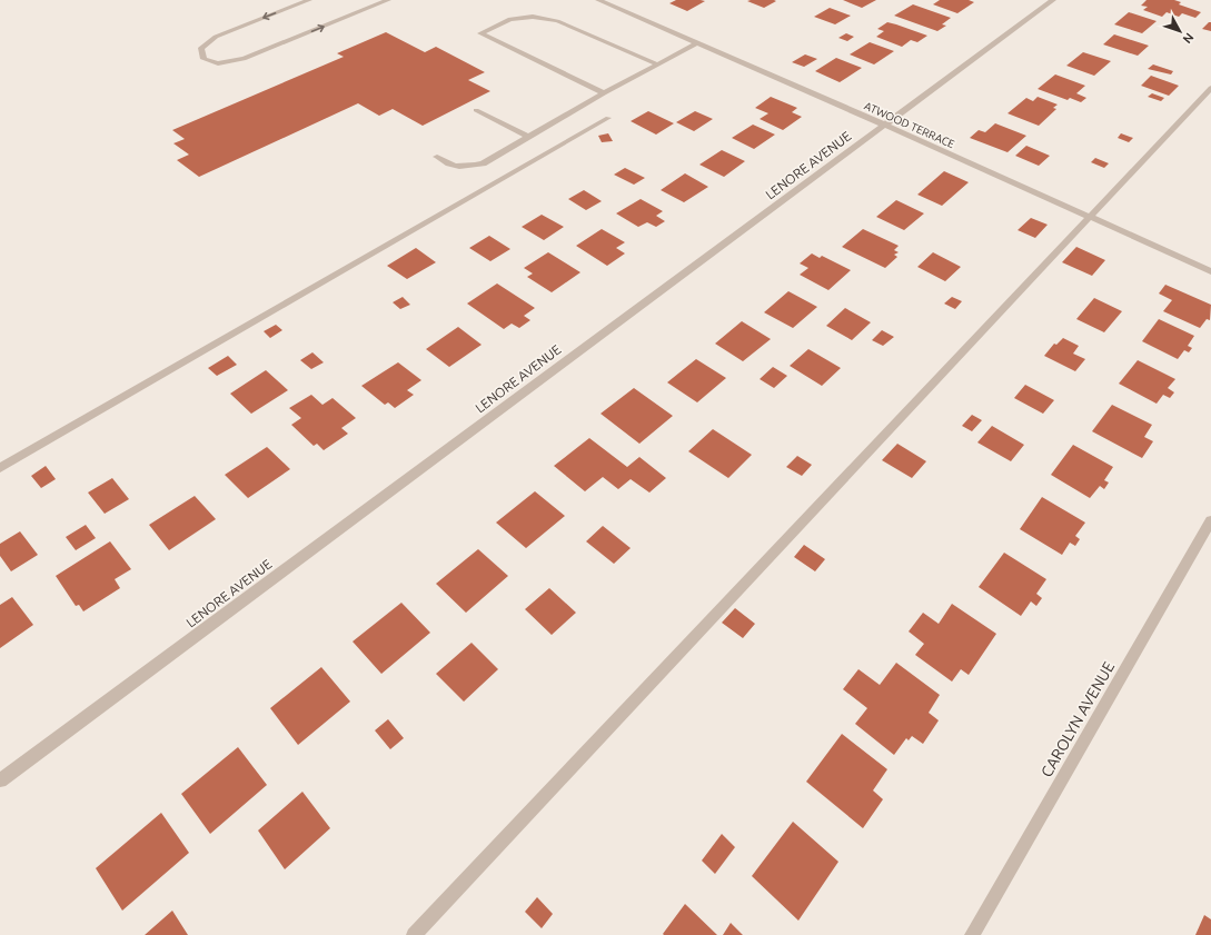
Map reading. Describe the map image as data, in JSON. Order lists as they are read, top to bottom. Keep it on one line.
{"streets":{"street":["ATWOOD TERRACE","LENORE AVENUE","CAROLYN AVENUE"]},"crossings":[["ATWOOD TERRACE","LENORE AVENUE"]],"north":"bottom right"}
